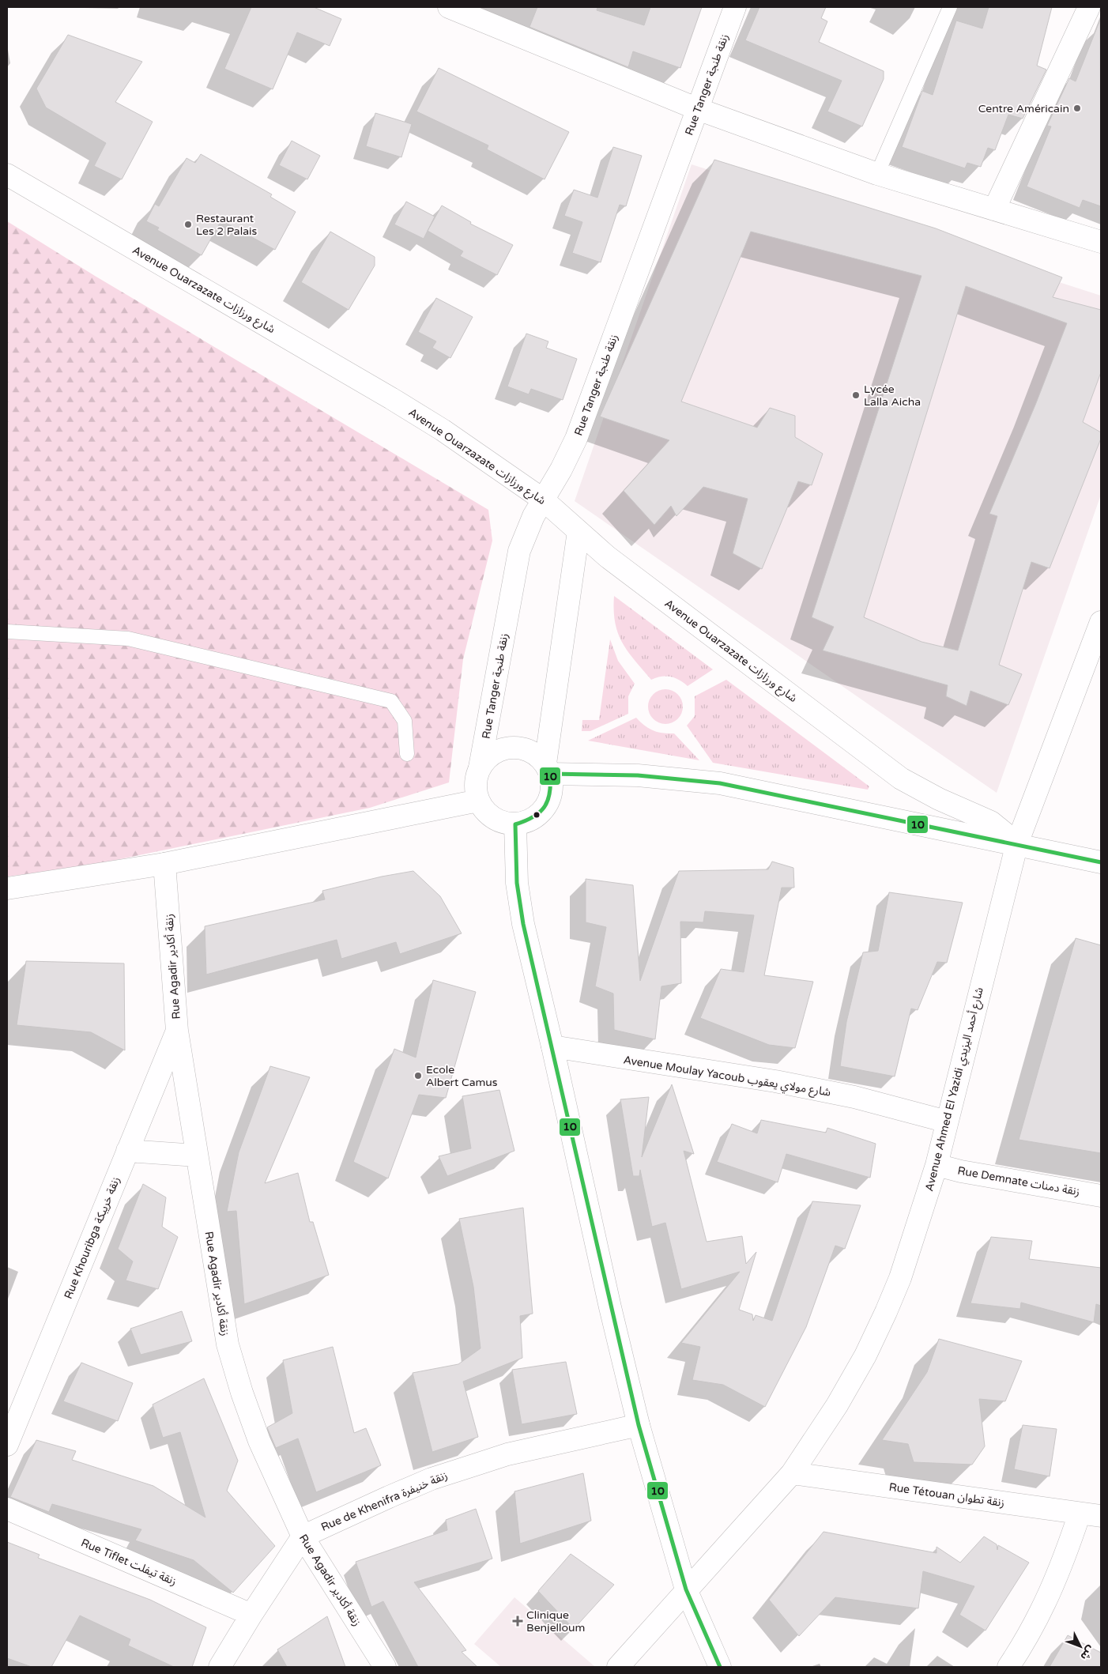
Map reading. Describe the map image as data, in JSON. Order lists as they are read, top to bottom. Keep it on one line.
{"streets":{"street":["Rue Tanger زنقة طنجة","Avenue Ouarzazate شارع ورزازات","Rue Agadir زنقة أكادير","Avenue Moulay Yacoub شارع مولاي يعقوب","Avenue Ahmed El Yazidi شارع أحمد اليزيدي","Rue Demnate زنقة دمنات","Rue Khouribga زنقة خريبكة","Rue Tétouan زنقة تطوان","Rue de Khenifra زنقة خنيفرة","Rue Tiflet زنقة تيفلت"]},"crossings":[["Rue Tanger زنقة طنجة","Avenue Ouarzazate شارع ورزازات"],["Avenue Ouarzazate شارع ورزازات","Avenue Ahmed El Yazidi شارع أحمد اليزيدي"],["Rue Agadir زنقة أكادير","Rue Khouribga زنقة خريبكة"],["Rue Agadir زنقة أكادير","Rue de Khenifra زنقة خنيفرة"],["Avenue Moulay Yacoub شارع مولاي يعقوب","Avenue Ahmed El Yazidi شارع أحمد اليزيدي"],["Avenue Ahmed El Yazidi شارع أحمد اليزيدي","Rue Demnate زنقة دمنات"],["Avenue Ahmed El Yazidi شارع أحمد اليزيدي","Rue Tétouan زنقة تطوان"]],"places":{"other":["Centre Américain","Restaurant Les 2 Palais","Lycée Lalla Aicha","Ecole Albert Camus"],"health":["Clinique Benjelloum"]},"lines":["transit line 10"],"north":"bottom right"}
